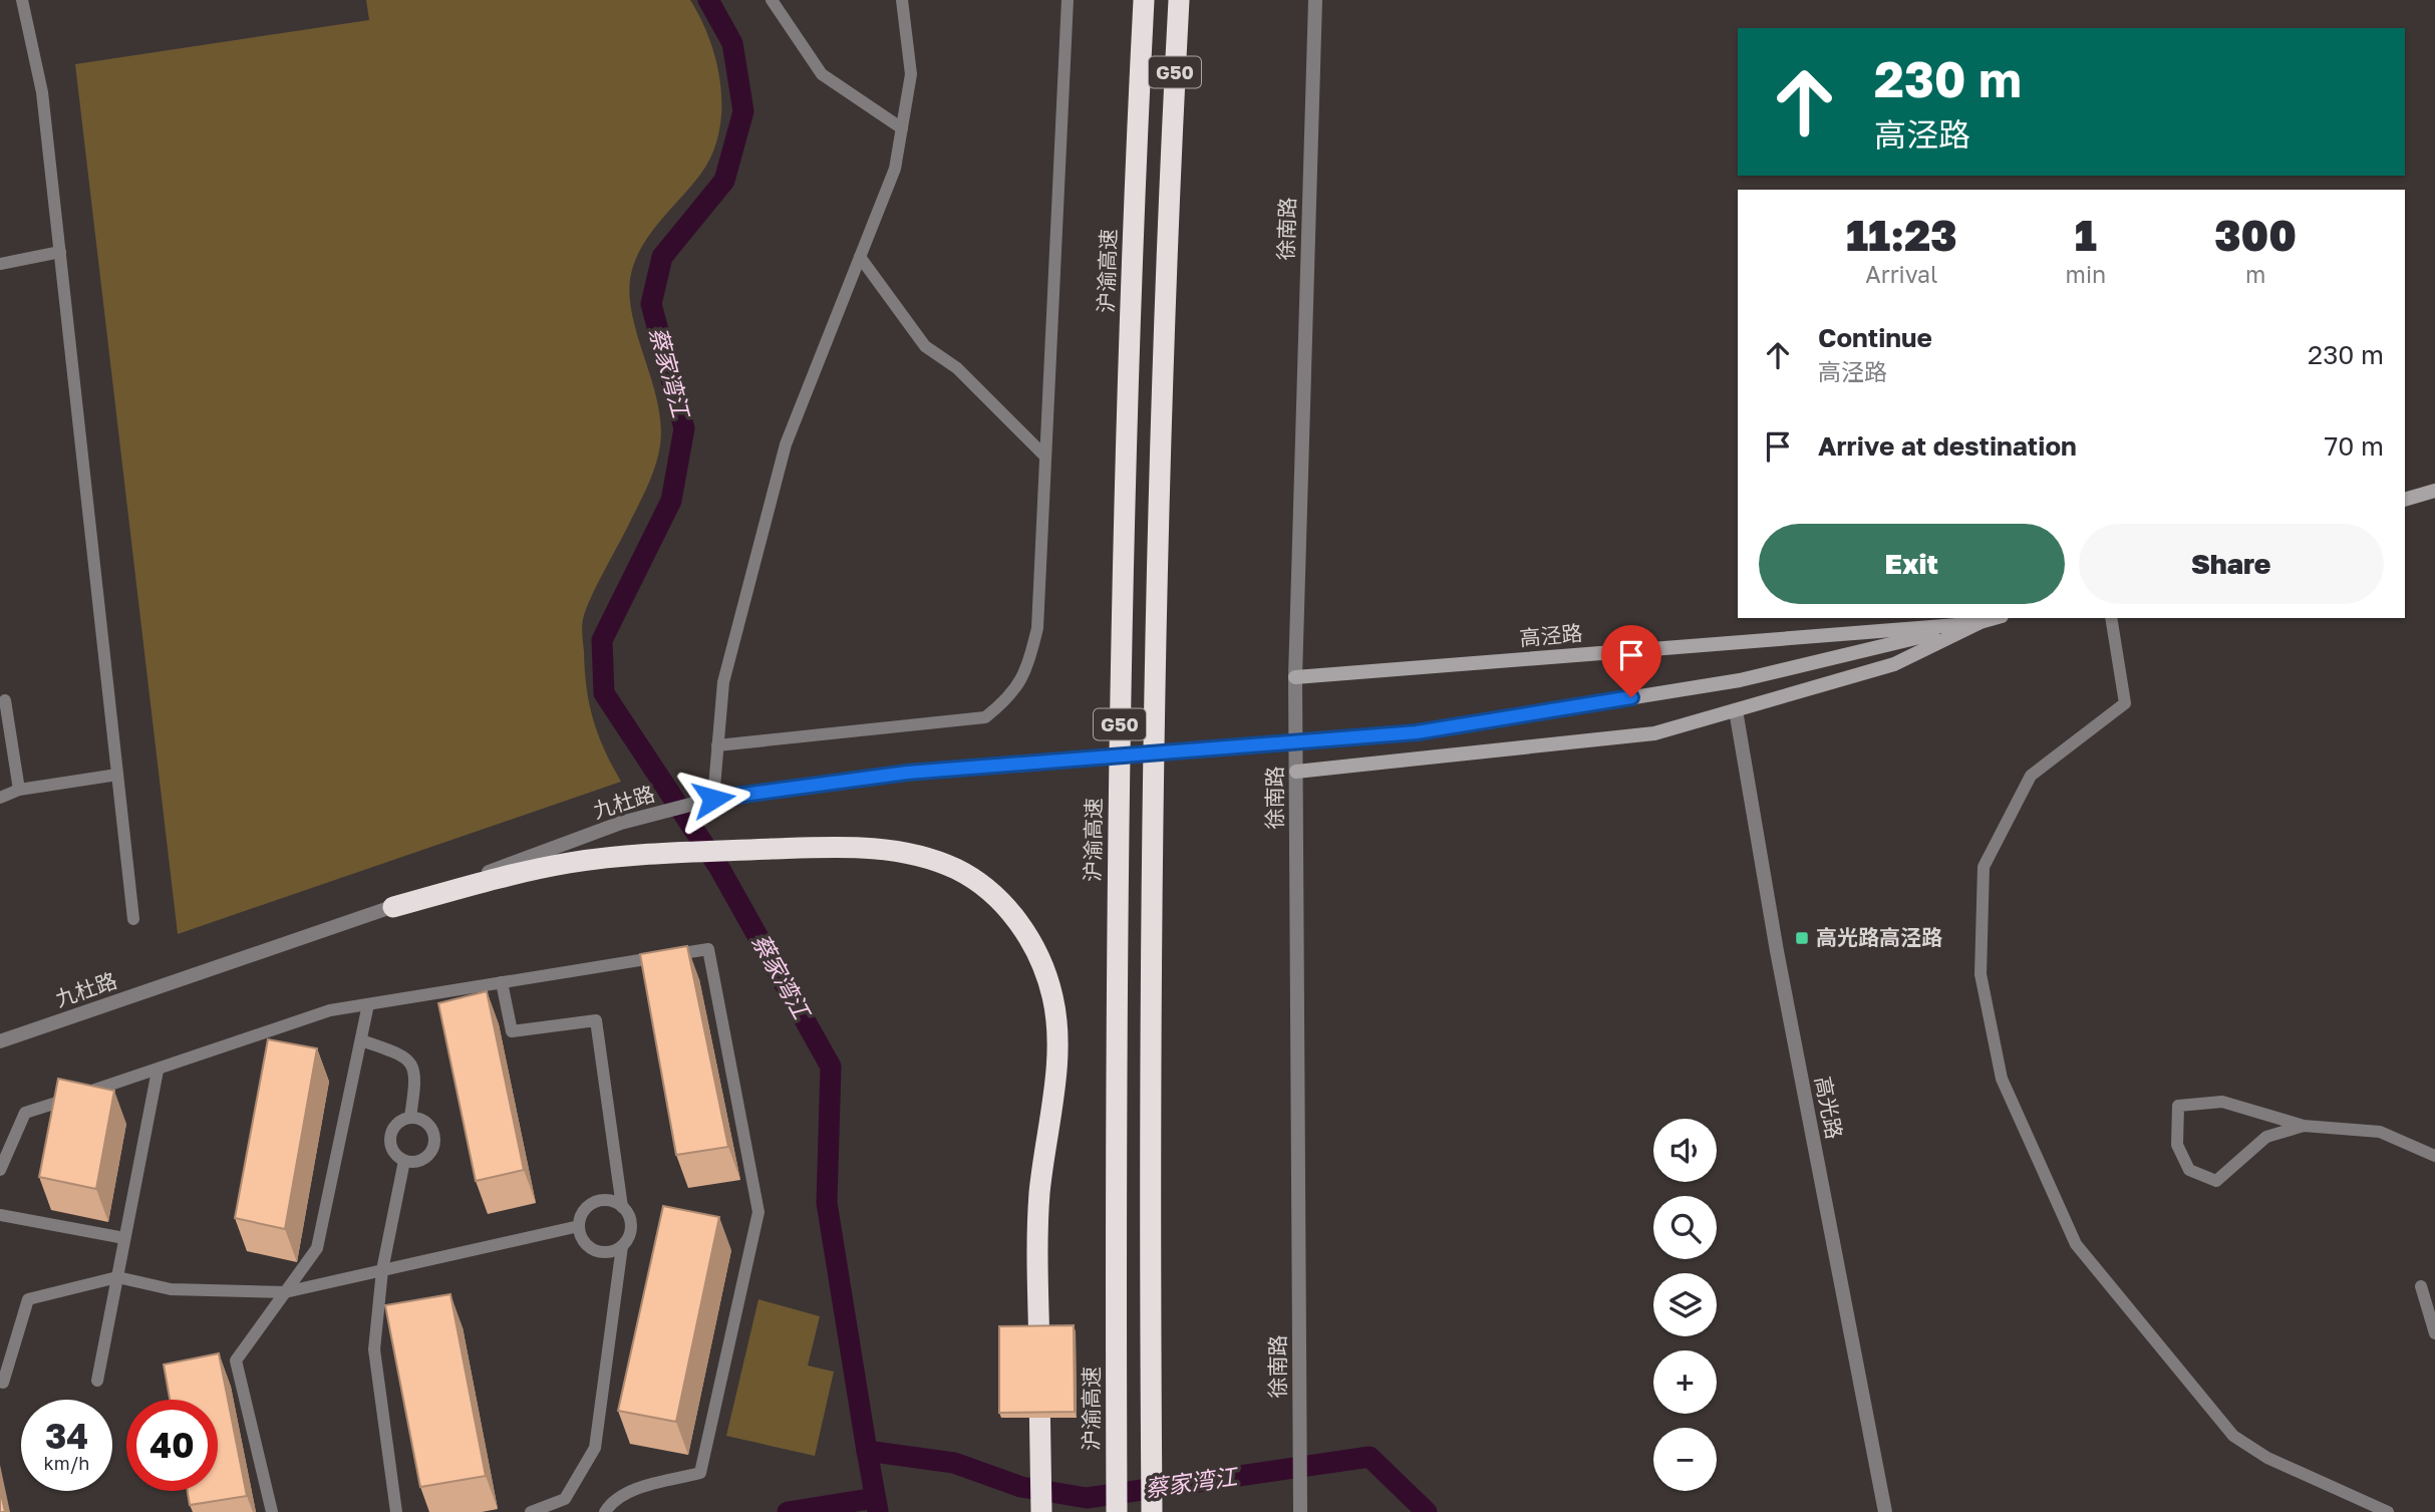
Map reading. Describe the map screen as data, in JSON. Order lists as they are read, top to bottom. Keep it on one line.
{"streets":{"highway":["G50","沪渝高速"],"main road":["高泾路"],"street":["徐南路","九杜路","高光路"]},"crossings":[["徐南路","高泾路"],["高泾路","九杜路"],["高泾路","高光路"]],"water":["蔡家湾江"],"places":{"transit":["高光路高泾路"]},"page":{"turn":["230 m","高泾路"],"eta":["11:23","Arrival","1","min","300","m"],"list":[{"name":"Continue","note":"高泾路","value":"230 m"},{"name":"Arrive at destination","value":"70 m"}],"buttons":["Exit","Share"],"map_buttons":["+","−"],"speed":"34 km/h","limit":"40"}}
